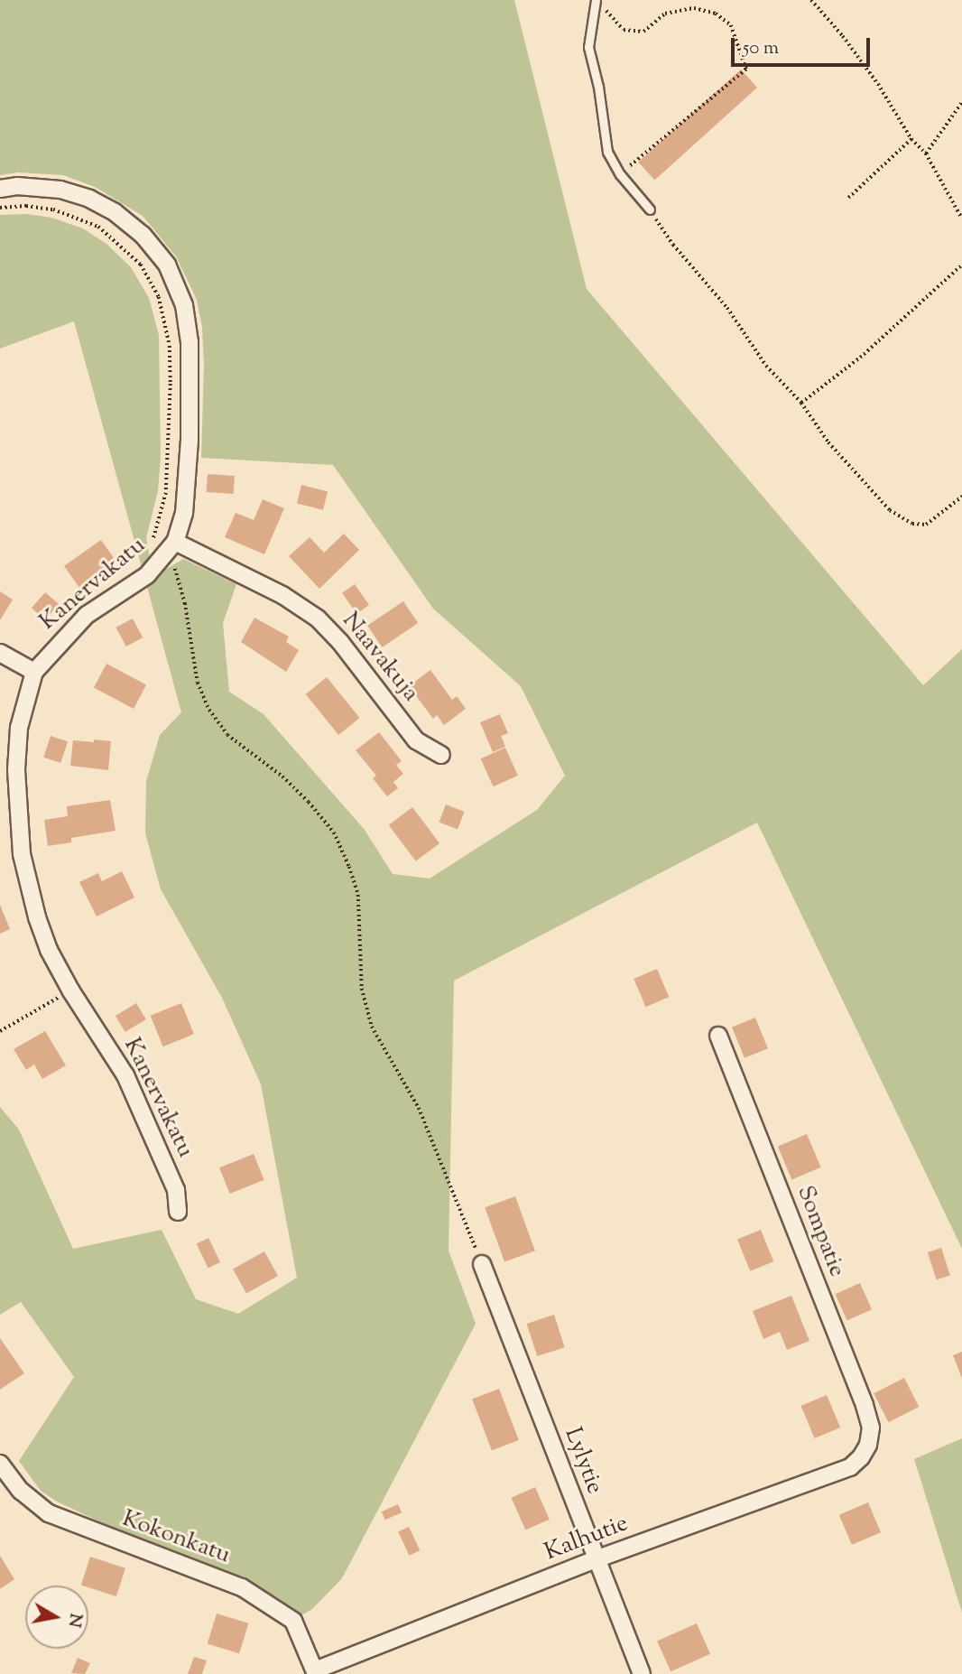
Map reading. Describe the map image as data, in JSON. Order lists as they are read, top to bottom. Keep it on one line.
{"streets":{"street":["Kanervakatu","Naavakuja","Sompatie","Lylytie","Kokonkatu","Kalhutie"]},"crossings":[["Kanervakatu","Naavakuja"],["Sompatie","Kalhutie"],["Lylytie","Kalhutie"],["Kokonkatu","Kalhutie"]],"scale_bar":"50 m","north":"right"}
